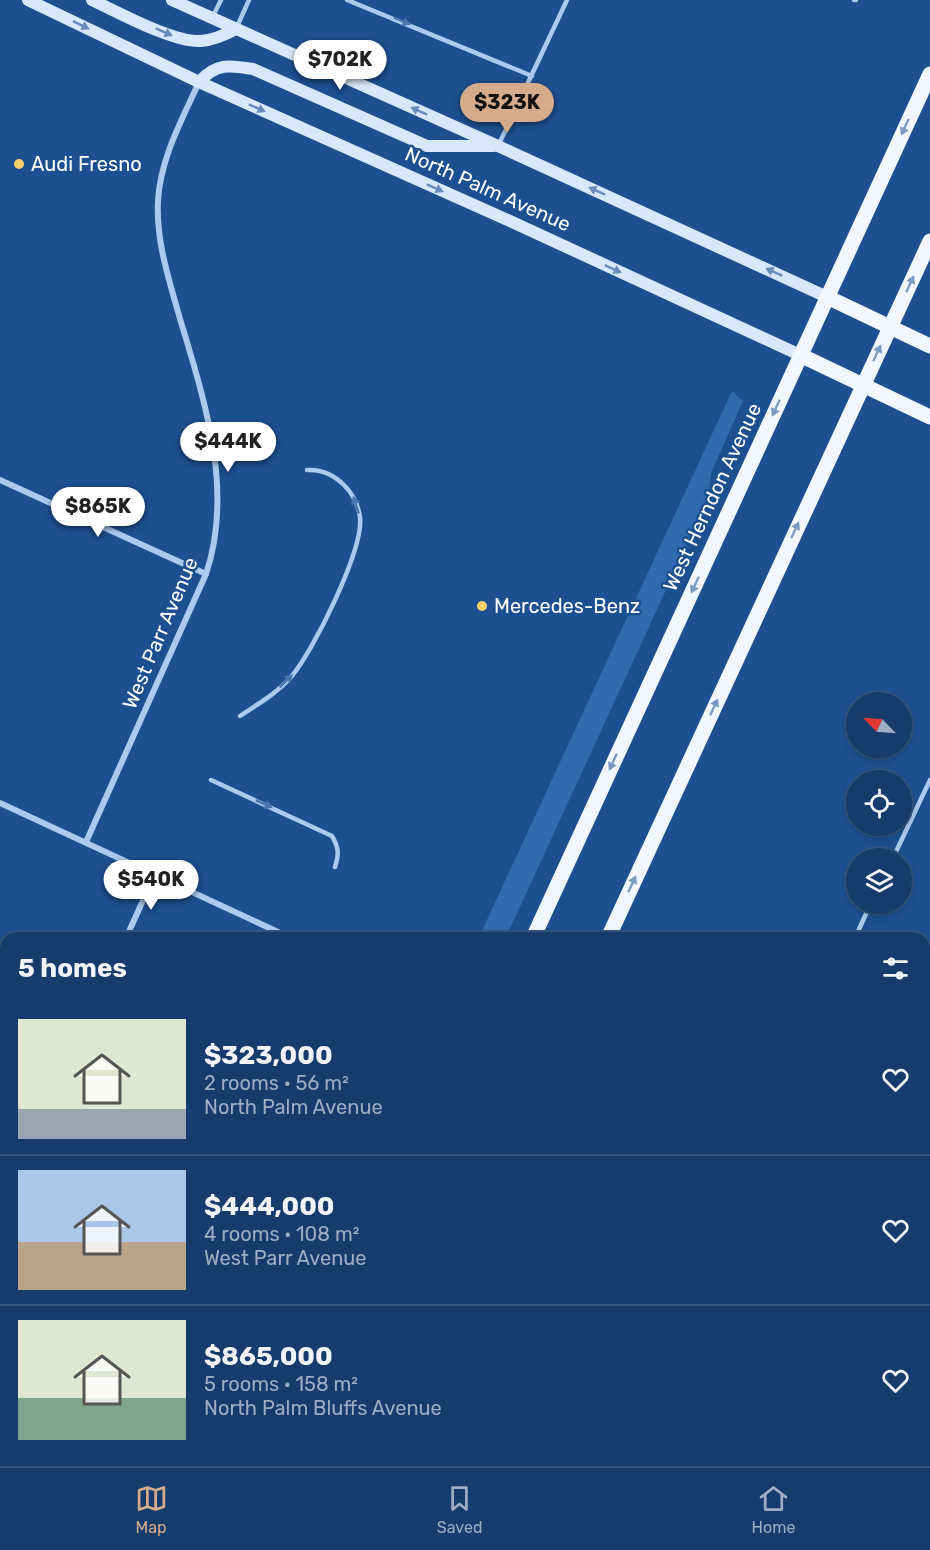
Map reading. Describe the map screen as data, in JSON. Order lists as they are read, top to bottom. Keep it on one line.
{"streets":{"main road":["North Palm Avenue","West Herndon Avenue"],"street":["West Parr Avenue"]},"crossings":[["North Palm Avenue","West Herndon Avenue"],["North Palm Avenue","West Parr Avenue"]],"places":["Audi Fresno","Mercedes-Benz"],"north":"top left","page":{"price":["$702K","$323K","$444K","$865K","$540K"],"heading":"5 homes","list":[{"name":"$323,000","note":"2 rooms · 56 m² · North Palm Avenue"},{"name":"$444,000","note":"4 rooms · 108 m² · West Parr Avenue"},{"name":"$865,000","note":"5 rooms · 158 m² · North Palm Bluffs Avenue"}],"tabs":["Map","Saved","Home"]}}
